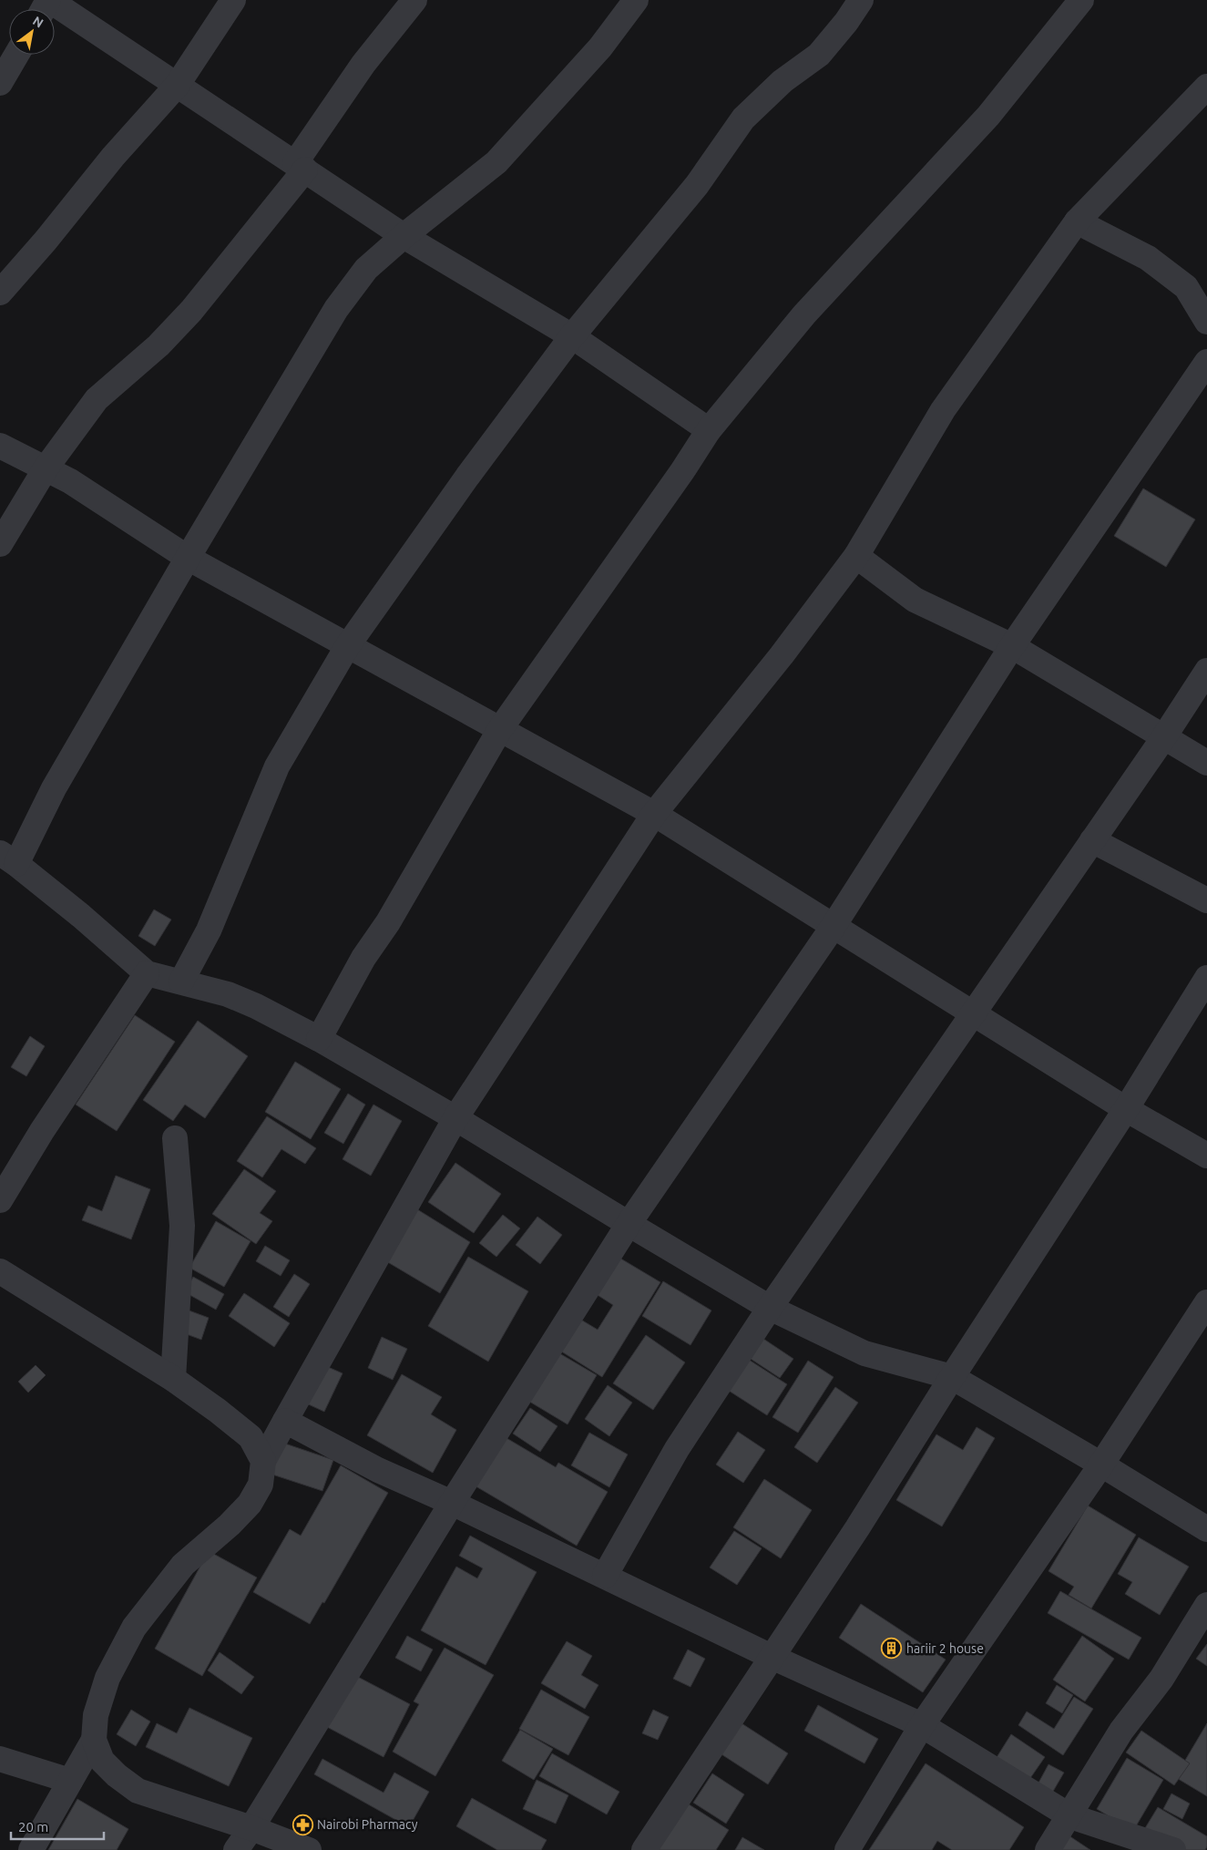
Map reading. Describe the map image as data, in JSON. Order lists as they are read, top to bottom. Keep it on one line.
{"places":{"building":["hariir 2 house"],"pharmacy":["Nairobi Pharmacy"]},"scale_bar":"20 m","north":"top right"}
